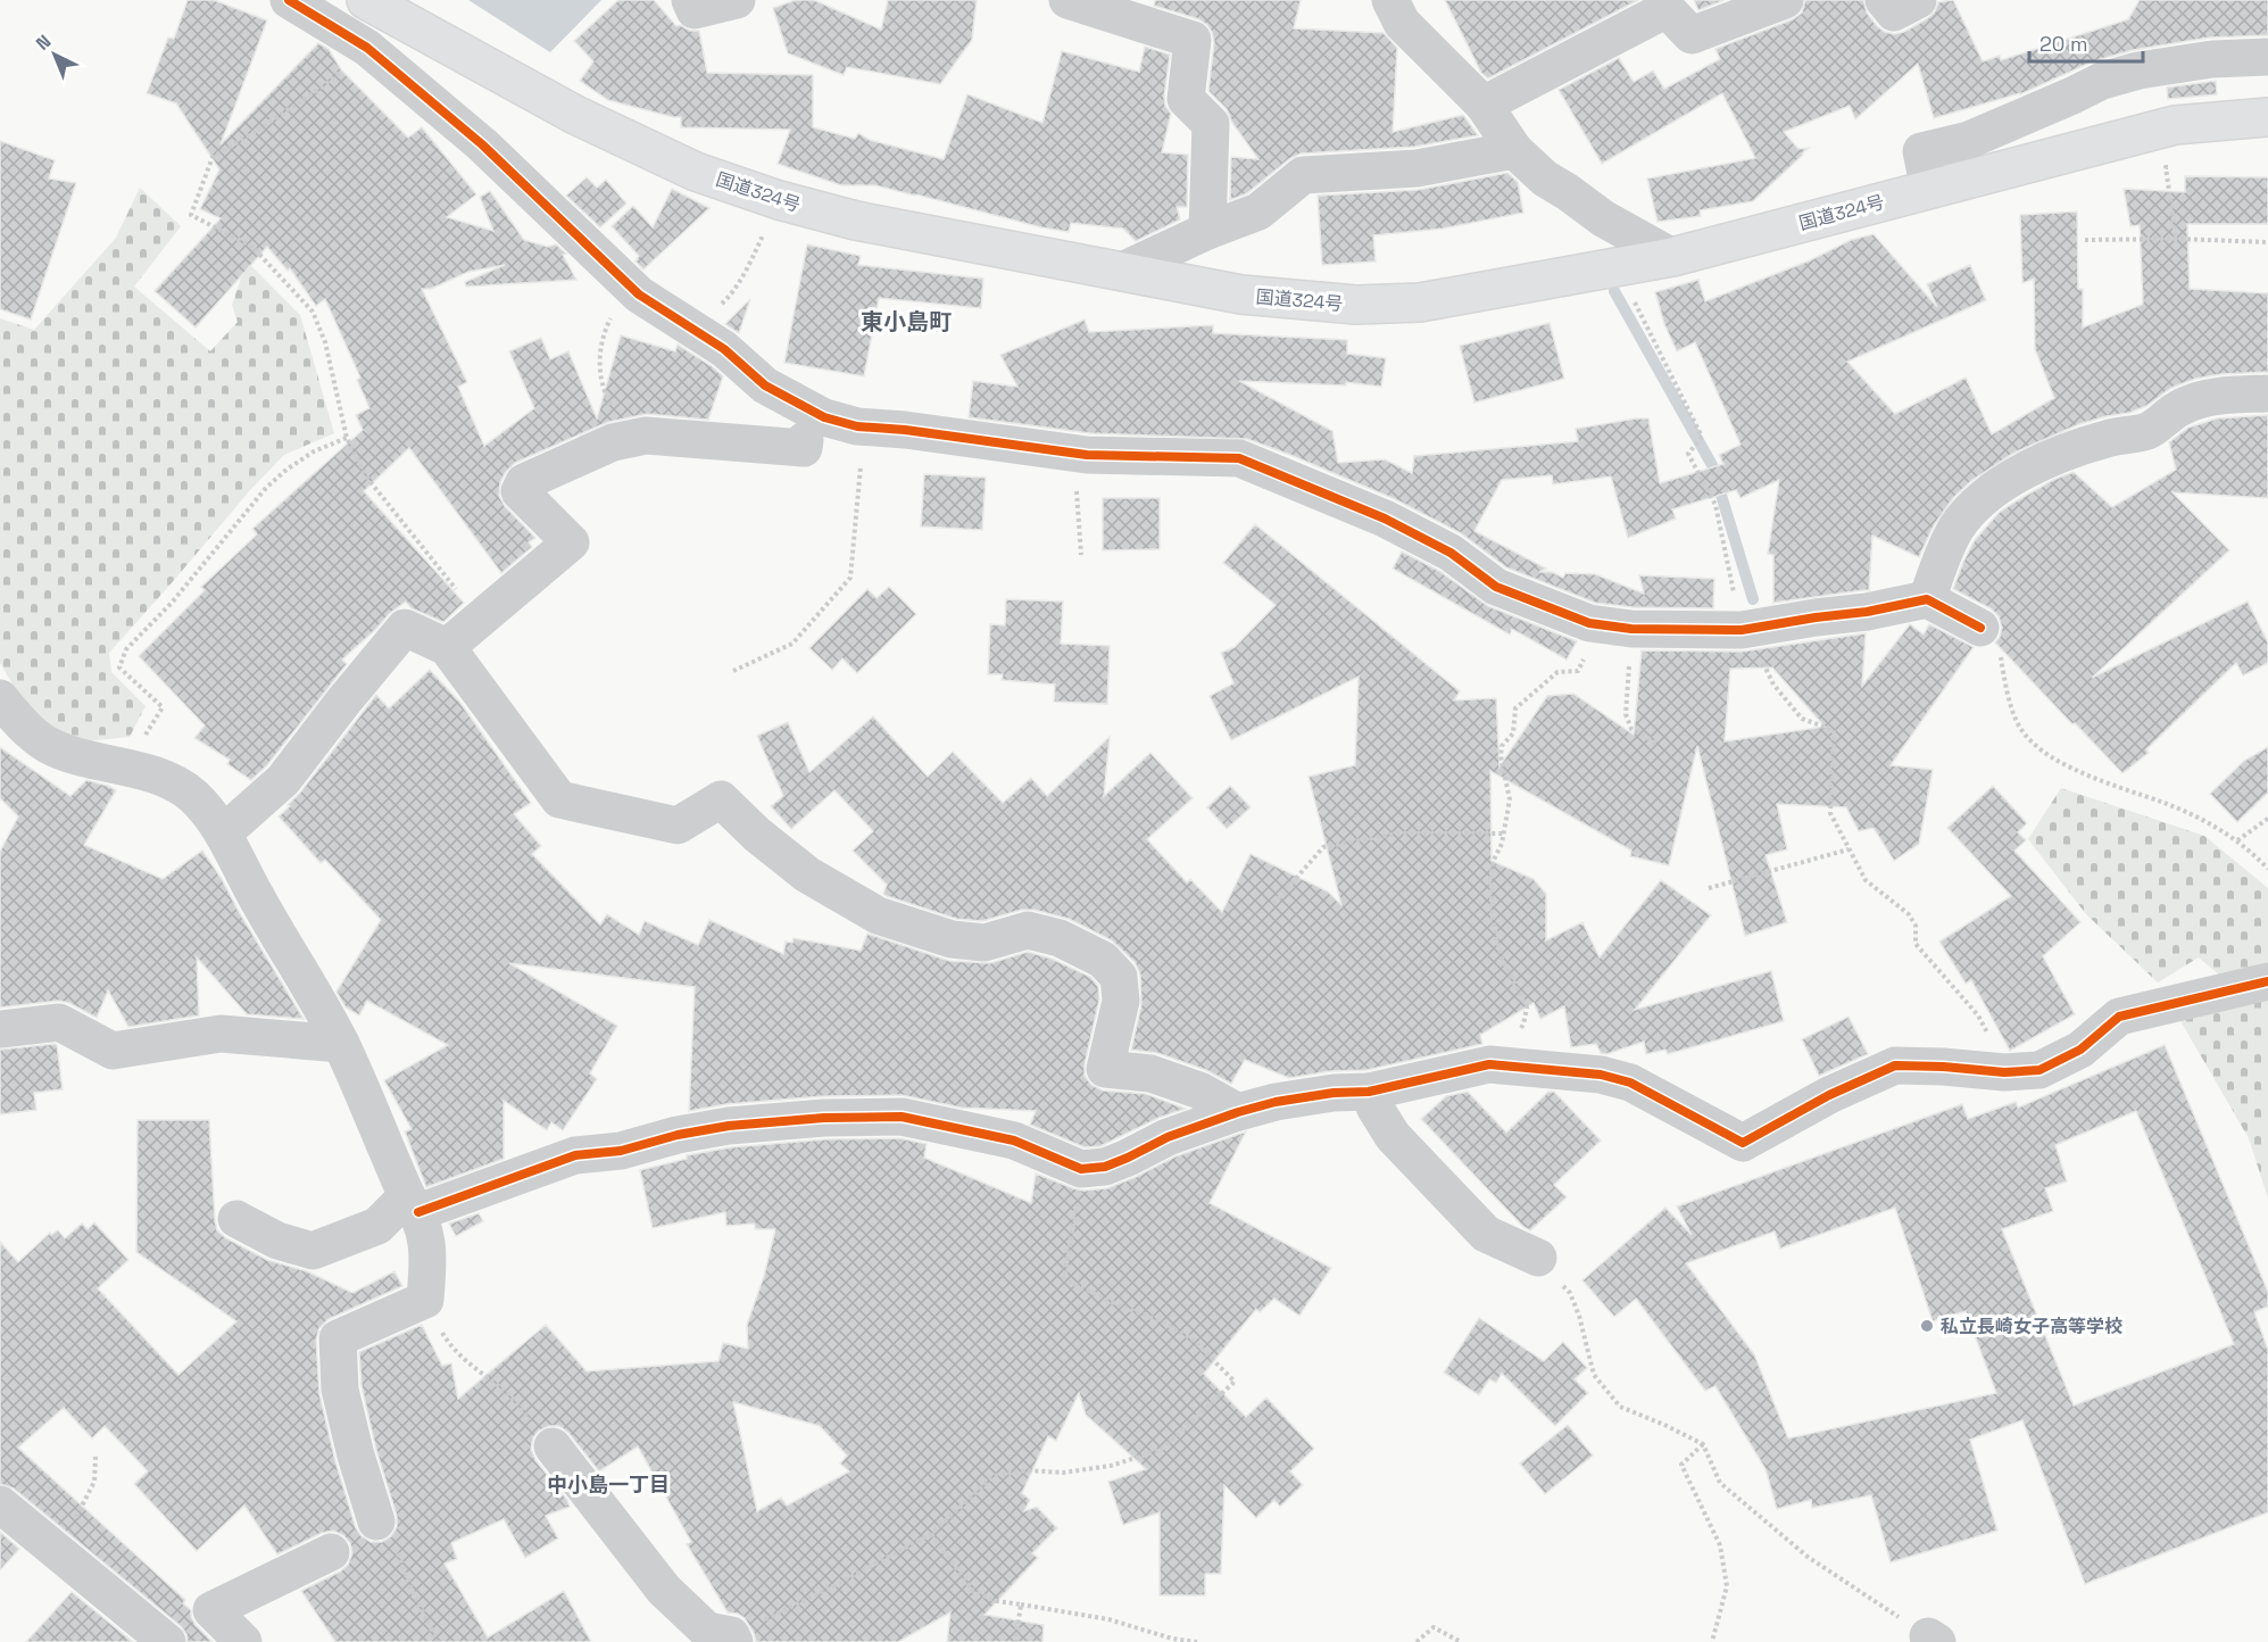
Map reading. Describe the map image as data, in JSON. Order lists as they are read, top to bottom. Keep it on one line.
{"streets":{"highway":["国道324号"]},"districts":["東小島町","中小島一丁目"],"places":["私立長崎女子高等学校"],"scale_bar":"20 m","north":"top left"}
